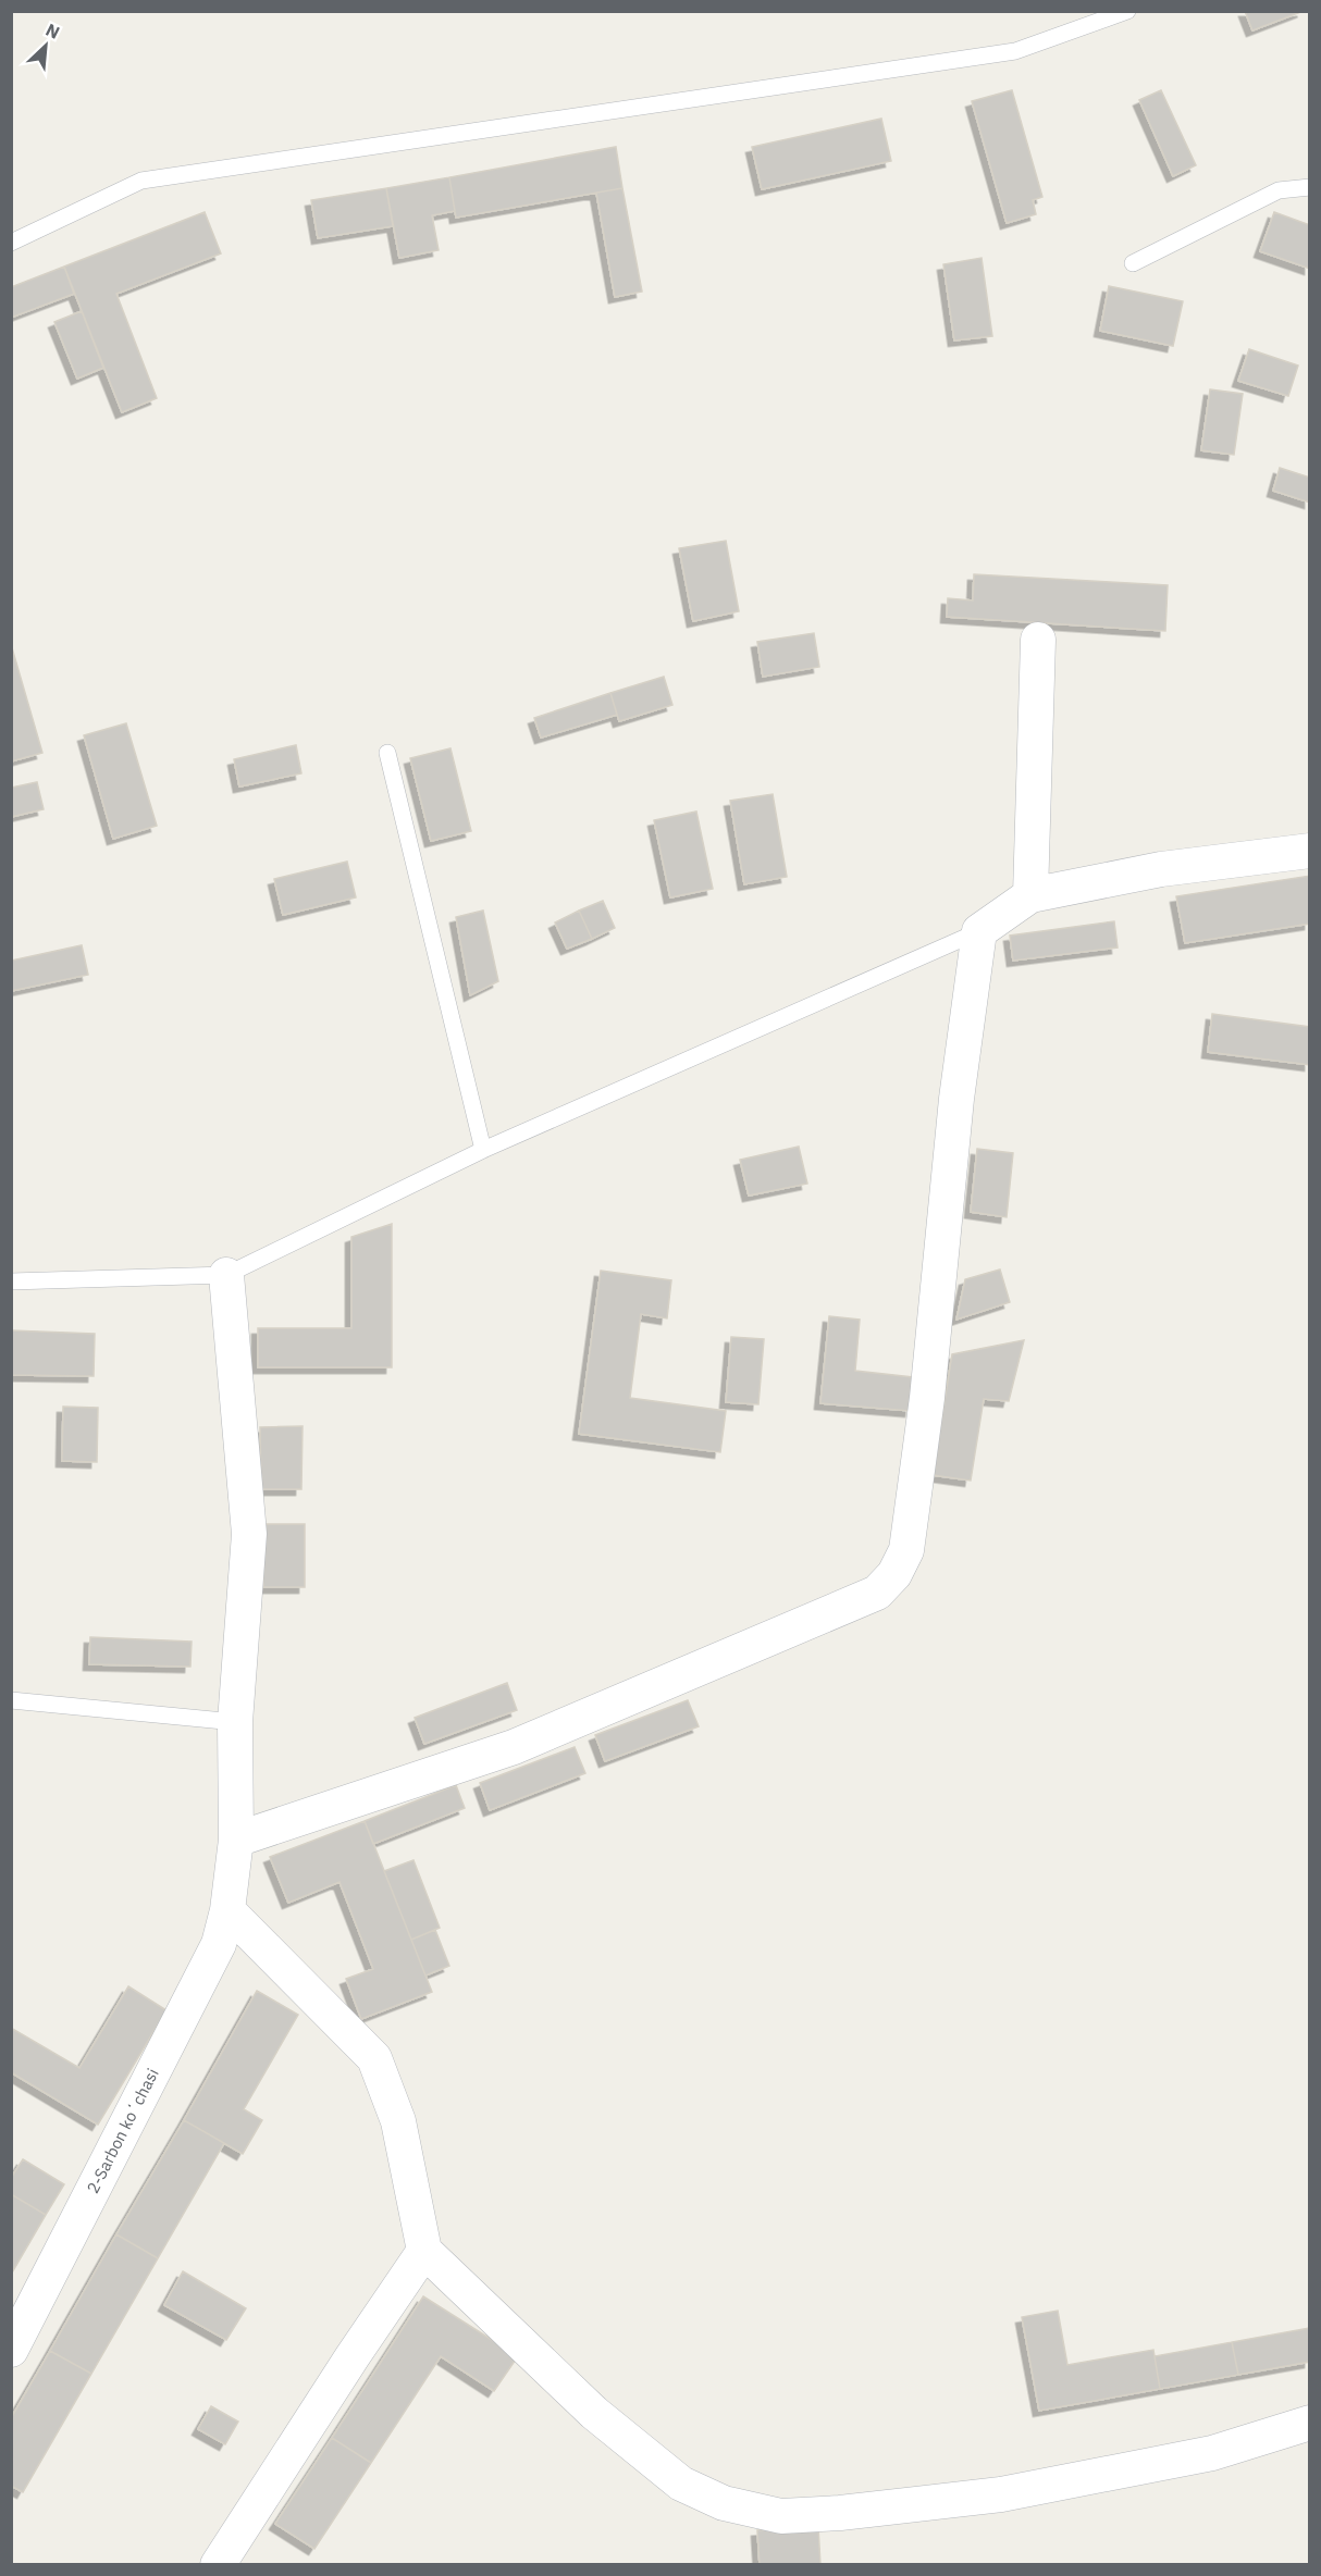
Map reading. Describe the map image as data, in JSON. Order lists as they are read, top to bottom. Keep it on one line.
{"streets":{"street":["2-Sarbon koʻchasi"]},"north":"top right"}
